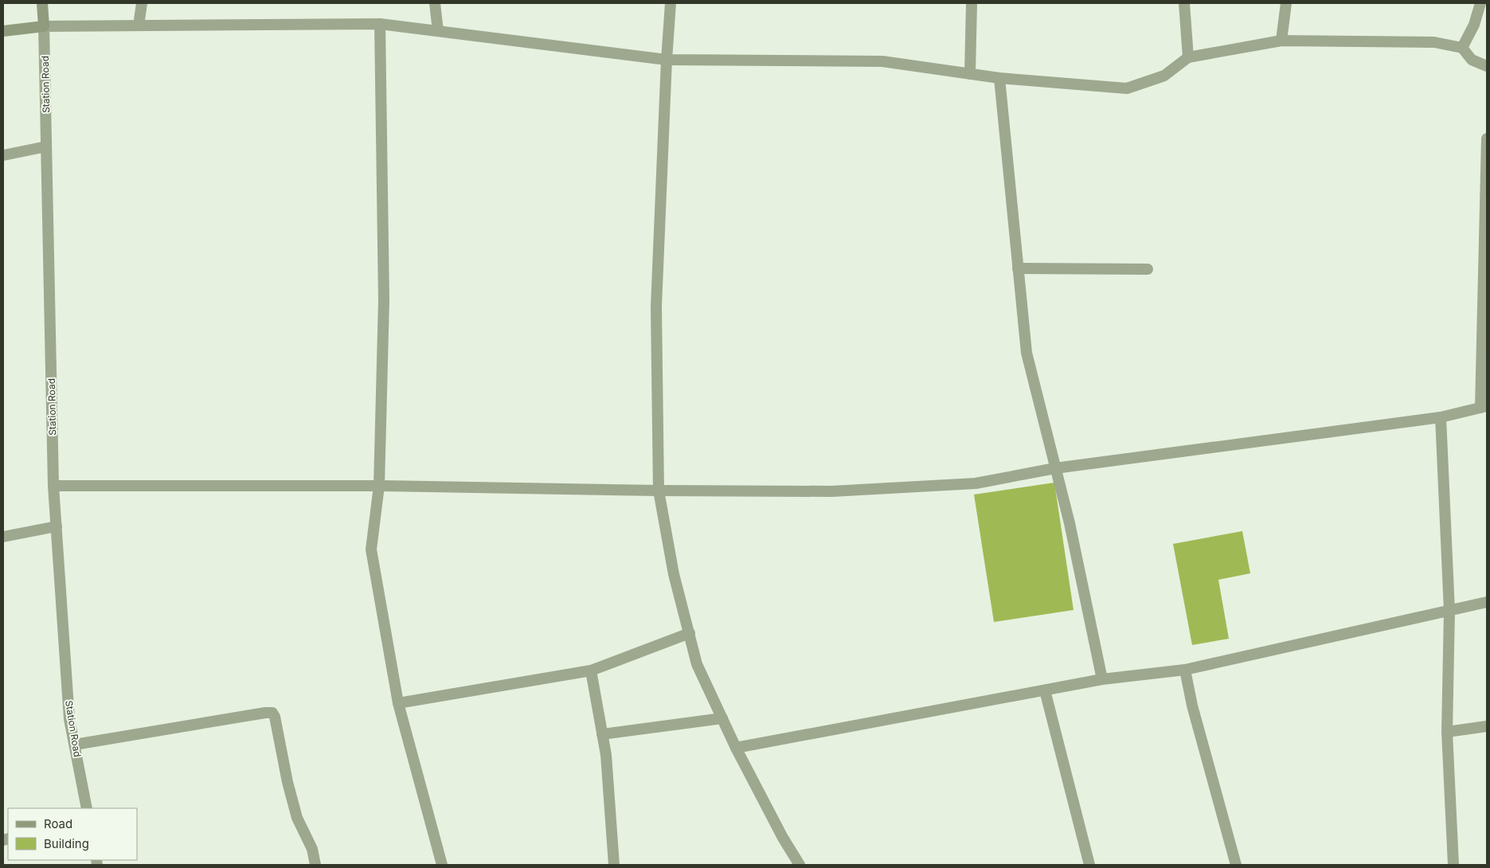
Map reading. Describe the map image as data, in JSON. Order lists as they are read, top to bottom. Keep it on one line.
{"streets":{"main road":["Station Road"]},"legend":["Road","Building"]}
